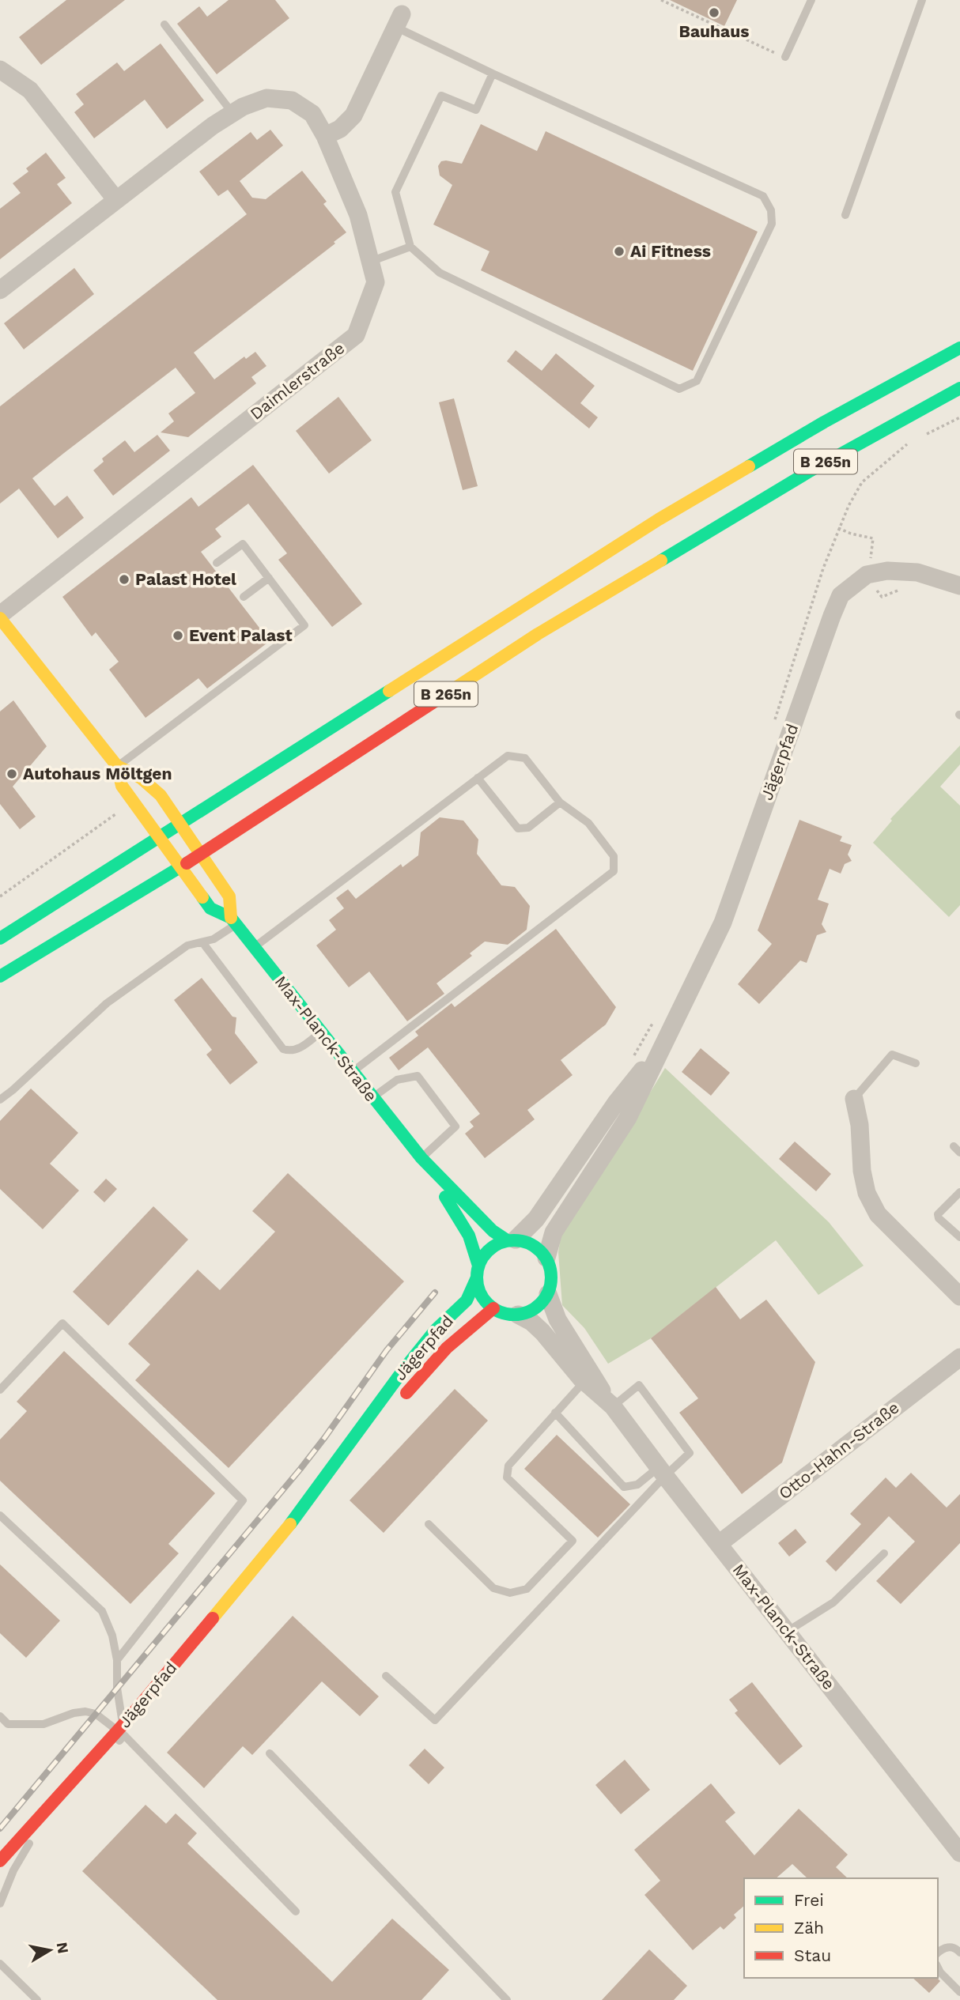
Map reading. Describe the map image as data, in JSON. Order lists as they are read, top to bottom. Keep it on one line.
{"streets":{"main road":["B 265n","Jägerpfad","Max-Planck-Straße"],"street":["Daimlerstraße","Otto-Hahn-Straße"]},"crossings":[["Daimlerstraße","Max-Planck-Straße"],["B 265n","Max-Planck-Straße"],["Jägerpfad","Max-Planck-Straße"],["Max-Planck-Straße","Otto-Hahn-Straße"]],"places":["Bauhaus","Ai Fitness","Palast Hotel","Event Palast","Autohaus Möltgen"],"legend":["Frei","Zäh","Stau"],"north":"right"}
